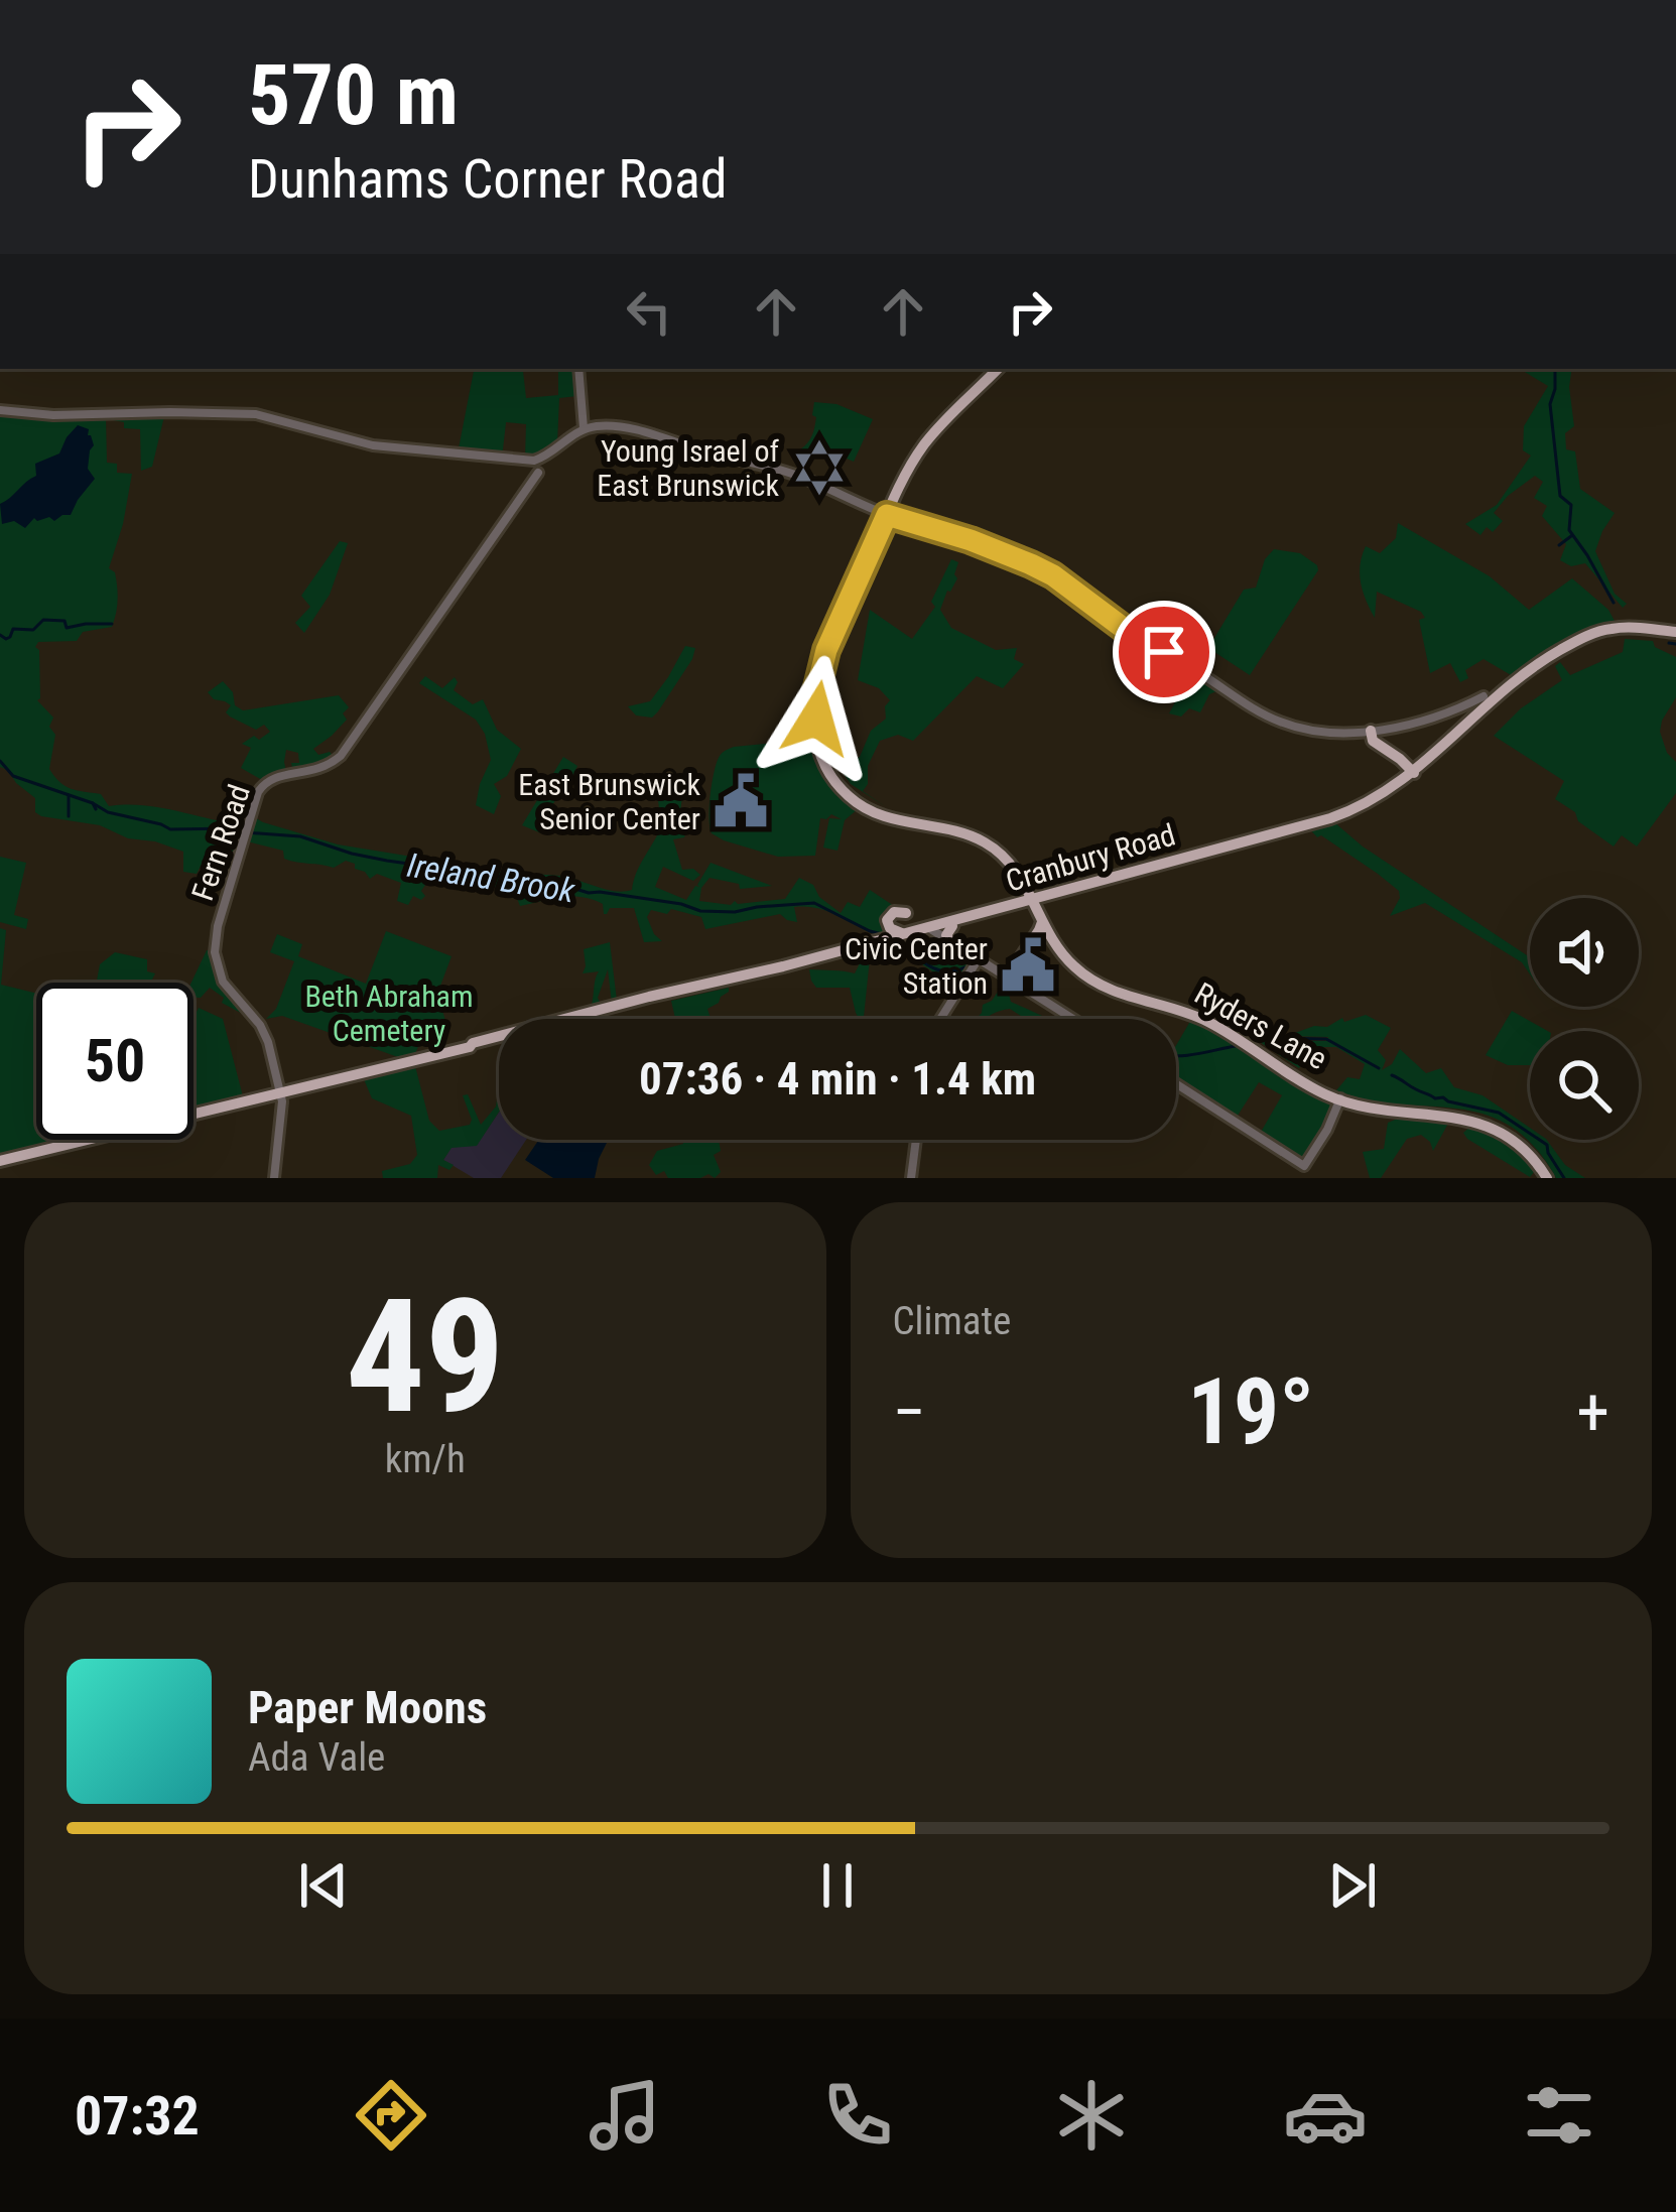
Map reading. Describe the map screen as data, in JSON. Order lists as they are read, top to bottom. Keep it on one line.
{"streets":{"main road":["Cranbury Road","Ryders Lane"],"street":["Fern Road"]},"crossings":[["Fern Road","Cranbury Road"],["Cranbury Road","Ryders Lane"]],"water":["Ireland Brook"],"parks":["Beth Abraham Cemetery"],"places":{"synagogue":["Young Israel of East Brunswick"],"public building":["East Brunswick Senior Center","Civic Center Station"]},"page":{"turn":["570 m","Dunhams Corner Road"],"limit":"50","trip":"07:36 · 4 min · 1.4 km","tile":[["49","km/h"],"Climate"],"heat":["−","19°","+"],"song":["Paper Moons","Ada Vale"],"tabs":"07:32"}}
